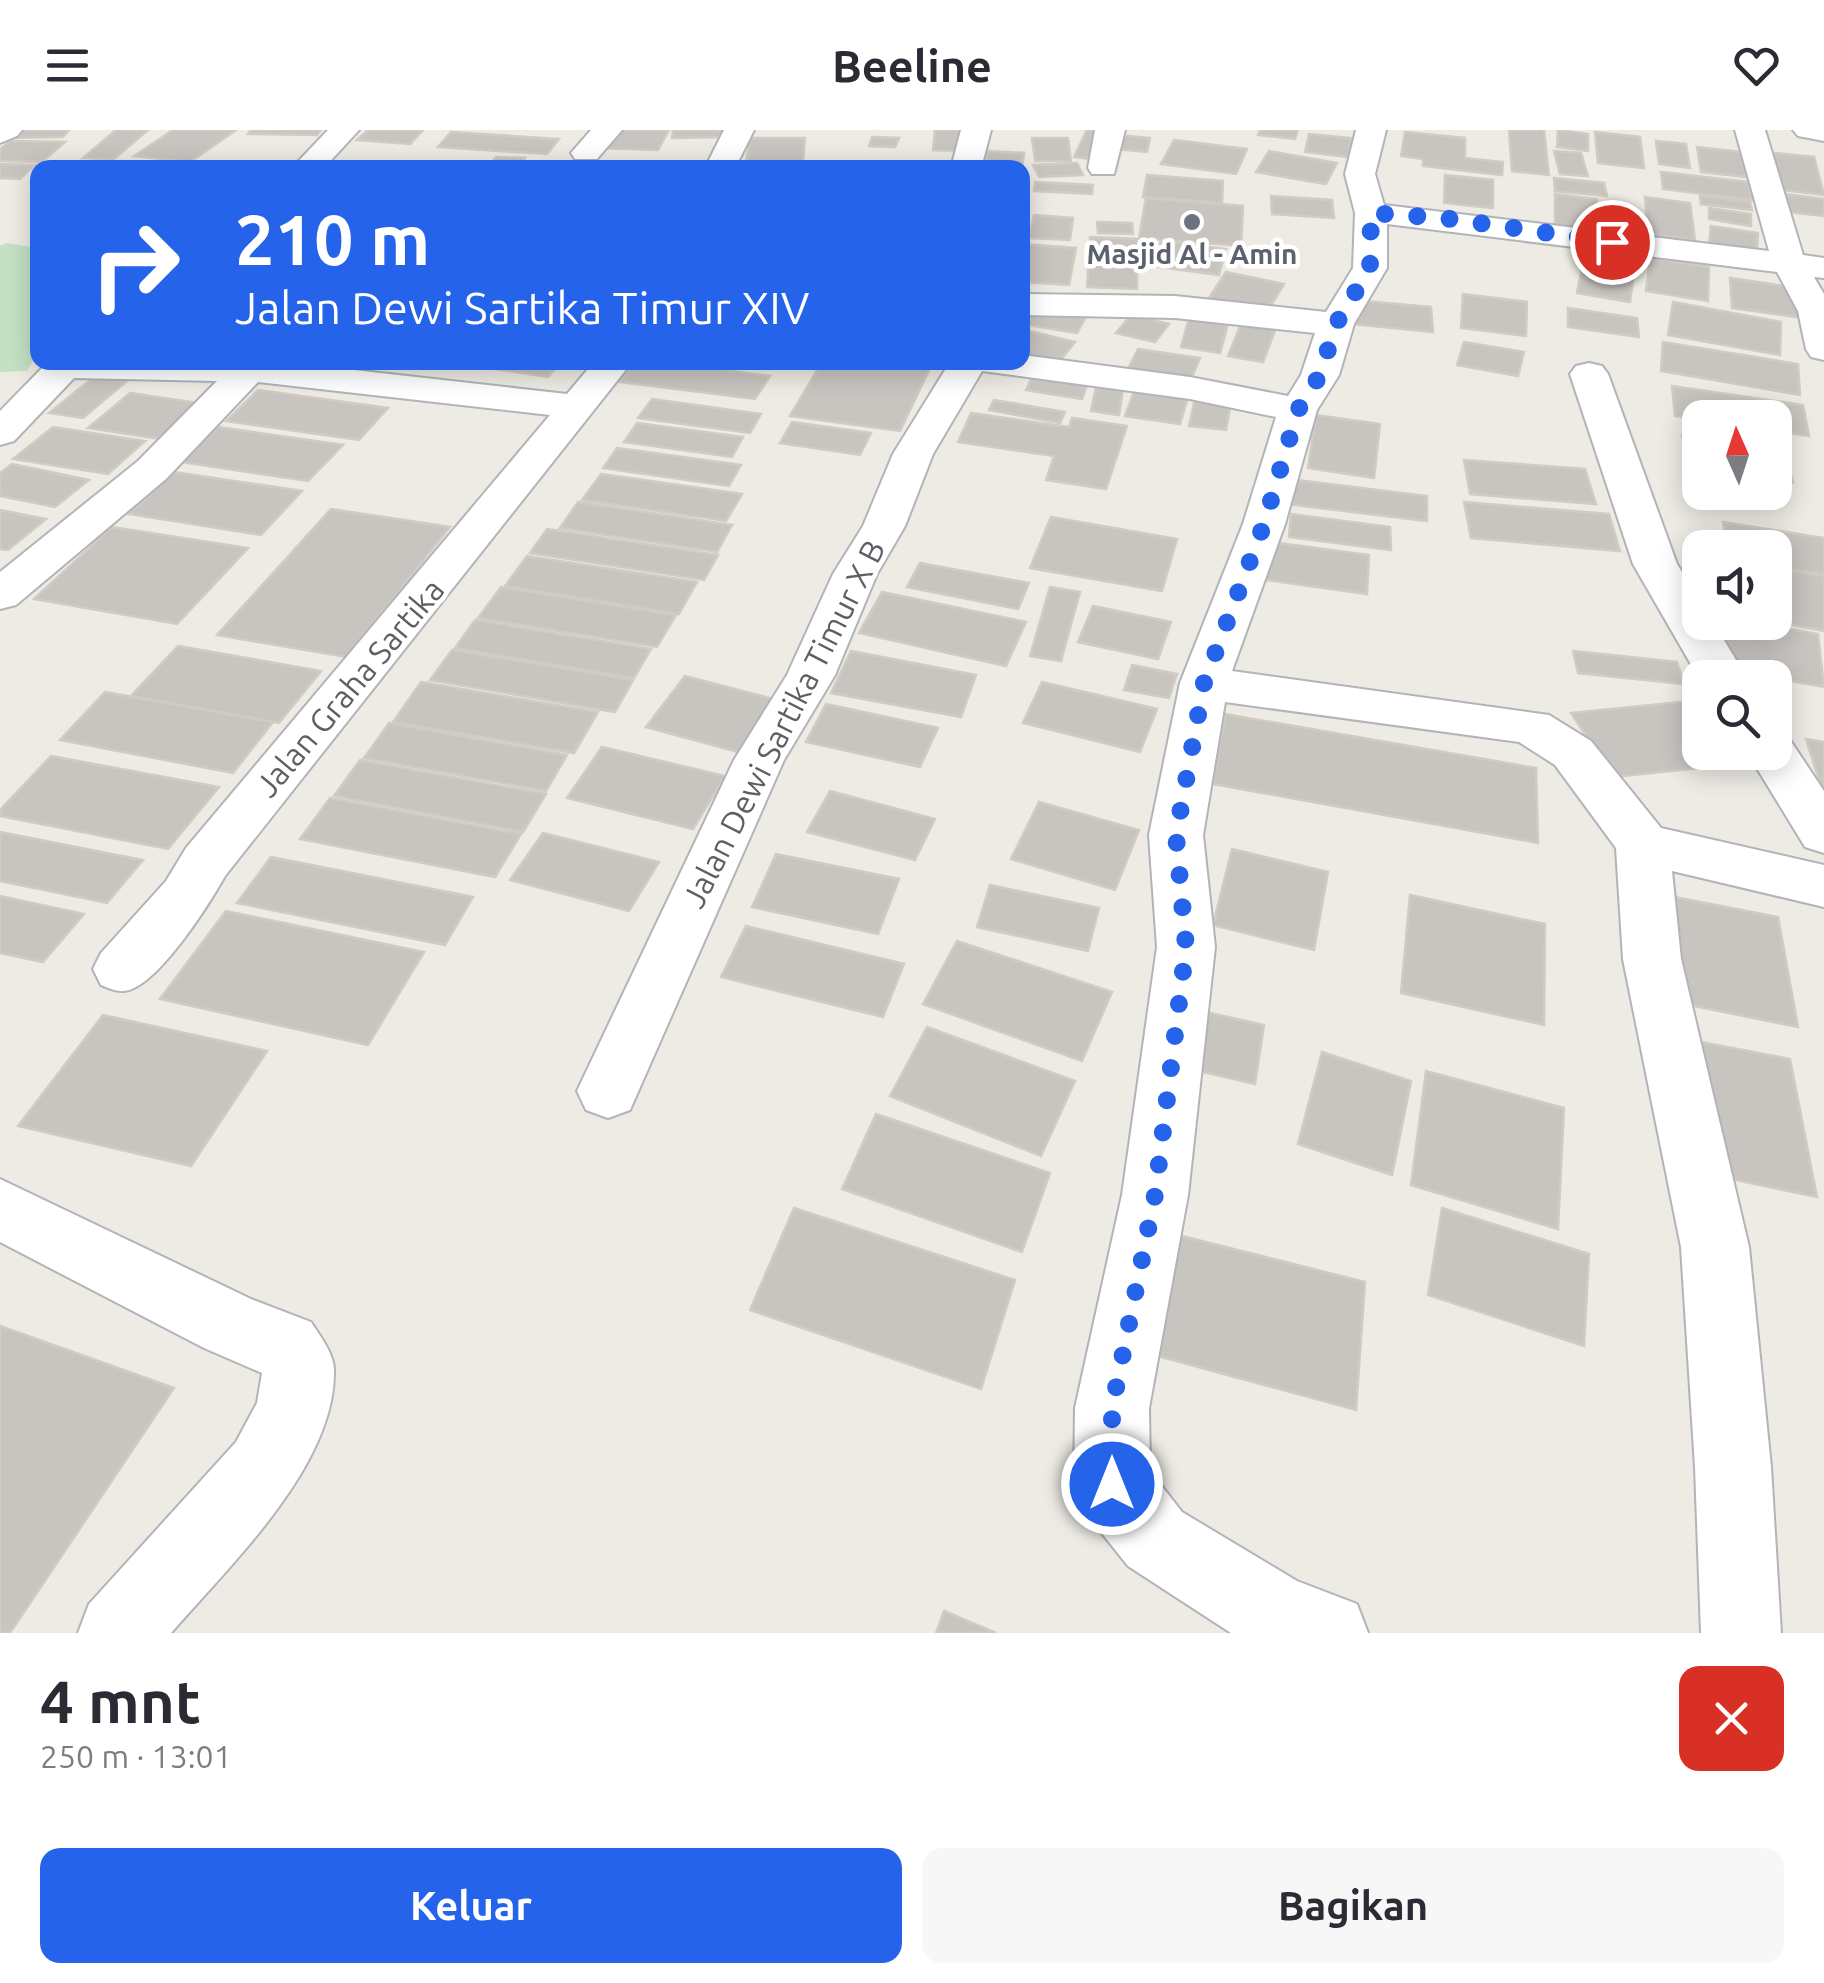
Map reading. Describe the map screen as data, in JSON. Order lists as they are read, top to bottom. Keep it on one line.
{"streets":{"street":["Jalan Graha Sartika","Jalan Dewi Sartika Timur X B"]},"places":["Masjid Al - Amin"],"north":"top","page":{"header":"Beeline","turn":["210 m","Jalan Dewi Sartika Timur XIV"],"heading":["4 mnt","250 m · 13:01"],"buttons":["Keluar","Bagikan"]}}
